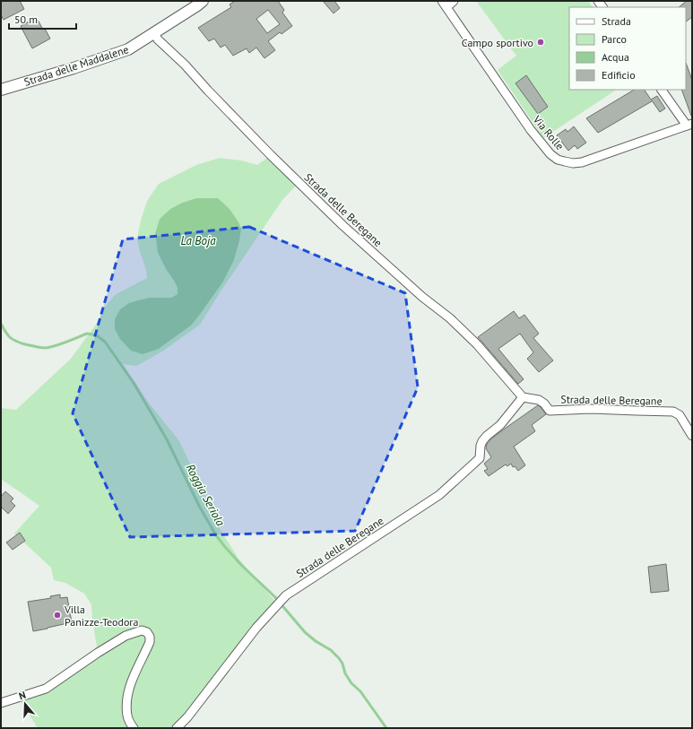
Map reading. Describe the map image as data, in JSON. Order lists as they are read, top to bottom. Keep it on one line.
{"streets":{"street":["Strada delle Maddalene","Via Rolle","Strada delle Beregane"]},"crossings":[["Strada delle Maddalene","Strada delle Beregane"]],"water":["La Boja","Roggia Seriola"],"places":["Campo sportivo","Villa Panizze-Teodora"],"legend":["Strada","Parco","Acqua","Edificio"],"scale_bar":"50 m","north":"top"}
